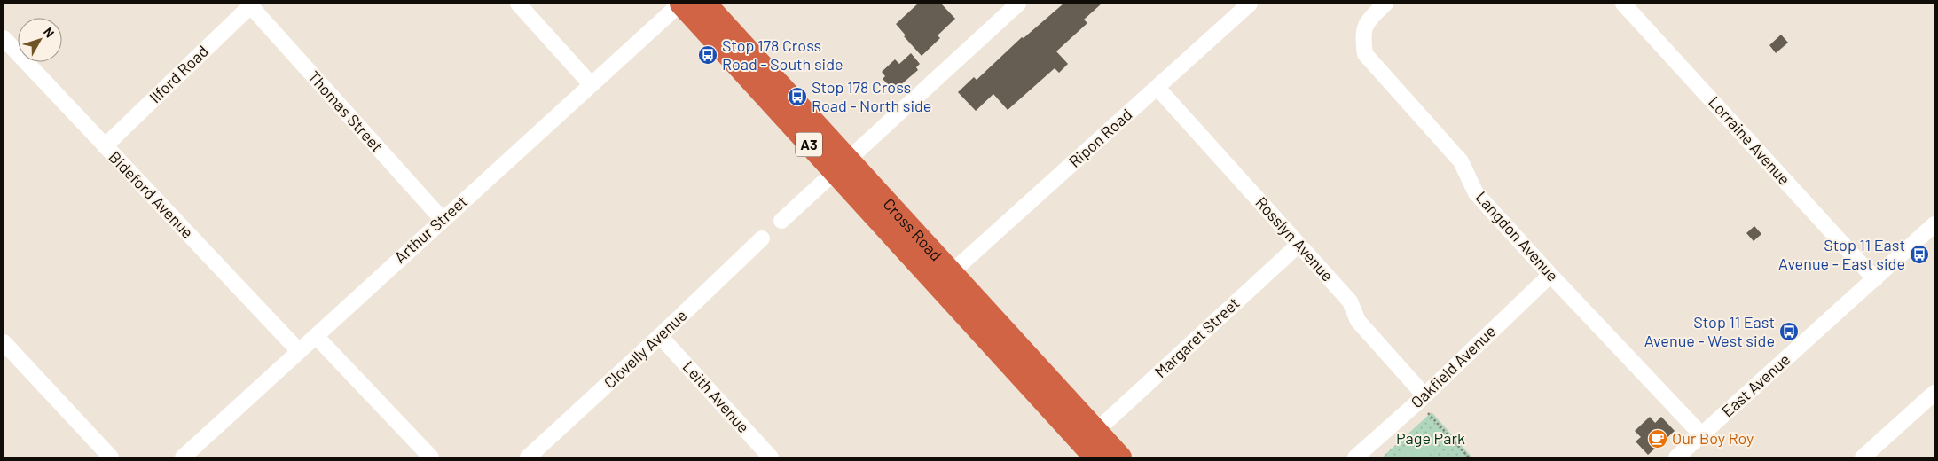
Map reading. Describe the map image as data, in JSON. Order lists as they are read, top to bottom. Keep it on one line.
{"streets":{"highway":["A3","Cross Road"],"street":["Ilford Road","Thomas Street","Ripon Road","Lorraine Avenue","Bideford Avenue","Arthur Street","Langdon Avenue","Rosslyn Avenue","Margaret Street","Clovelly Avenue","Oakfield Avenue","East Avenue","Leith Avenue"]},"crossings":[["Ilford Road","Thomas Street"],["Ilford Road","Bideford Avenue"],["Thomas Street","Arthur Street"],["Ripon Road","Cross Road"],["Ripon Road","Rosslyn Avenue"],["Lorraine Avenue","East Avenue"],["Bideford Avenue","Arthur Street"],["Arthur Street","Cross Road"],["Cross Road","Margaret Street"],["Langdon Avenue","Oakfield Avenue"],["Langdon Avenue","East Avenue"],["Rosslyn Avenue","Margaret Street"],["Rosslyn Avenue","Oakfield Avenue"],["Clovelly Avenue","Leith Avenue"]],"parks":["Page Park"],"places":{"bus stop":["Stop 178 Cross Road - South side","Stop 178 Cross Road - North side","Stop 11 East Avenue - East side","Stop 11 East Avenue - West side"],"cafe":["Our Boy Roy"]},"north":"top right"}
